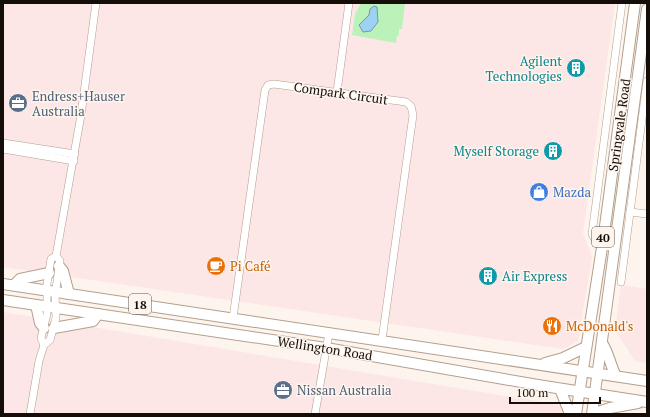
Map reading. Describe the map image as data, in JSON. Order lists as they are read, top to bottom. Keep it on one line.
{"streets":{"highway":["Springvale Road","40","18","Wellington Road"],"street":["Compark Circuit"]},"crossings":[["Compark Circuit","Wellington Road"],["Springvale Road","Wellington Road"]],"places":{"building":["Agilent Technologies","Myself Storage","Air Express"],"office":["Endress+Hauser Australia","Nissan Australia"],"shop":["Mazda"],"cafe":["Pi Café"],"restaurant":["McDonald's"]},"scale_bar":"100 m"}
